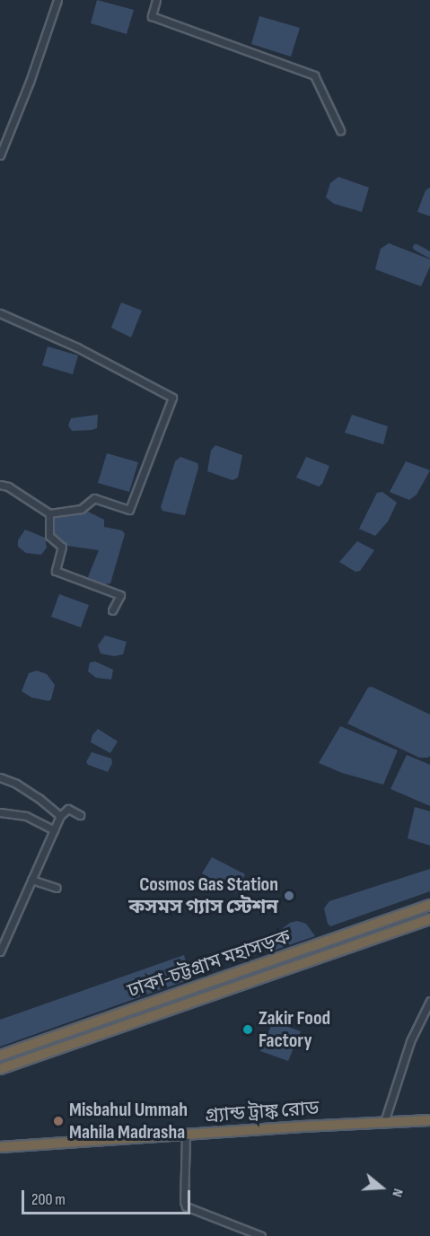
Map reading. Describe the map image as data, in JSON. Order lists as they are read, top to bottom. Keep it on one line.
{"streets":{"highway":["ঢাকা-চট্টগ্রাম মহাসড়ক","গ্র্যান্ড ট্রাঙ্ক রোড"]},"places":["Cosmos Gas Station কসমস গ্যাস স্টেশন","Zakir Food Factory","Misbahul Ummah Mahila Madrasha"],"scale_bar":"200 m","north":"right"}
